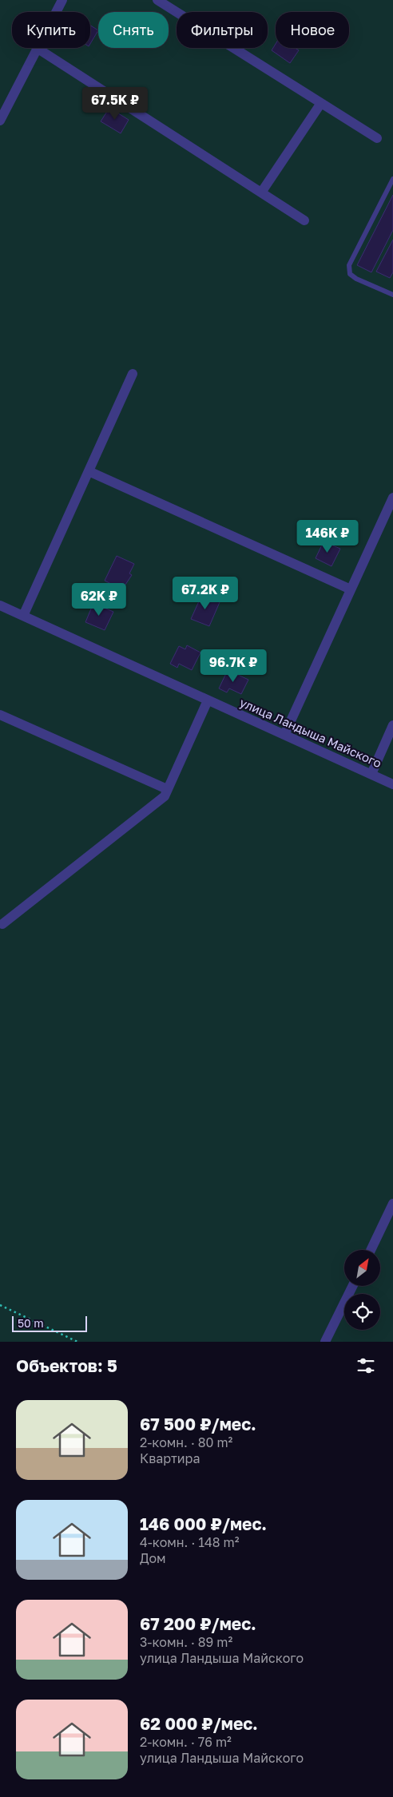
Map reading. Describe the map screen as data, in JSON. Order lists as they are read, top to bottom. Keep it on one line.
{"streets":{"street":["улица Ландыша Майского"]},"scale_bar":"50 m","north":"top right","page":{"chip":["Купить","Снять","Фильтры","Новое"],"price":["67.5K ₽","146K ₽","67.2K ₽","62K ₽","96.7K ₽"],"scale":"50 m","heading":"Объектов: 5","list":[{"name":"67 500 ₽/мес.","note":"2-комн. · 80 m² · Квартира"},{"name":"146 000 ₽/мес.","note":"4-комн. · 148 m² · Дом"},{"name":"67 200 ₽/мес.","note":"3-комн. · 89 m² · улица Ландыша Майского"},{"name":"62 000 ₽/мес.","note":"2-комн. · 76 m² · улица Ландыша Майского"}]}}
